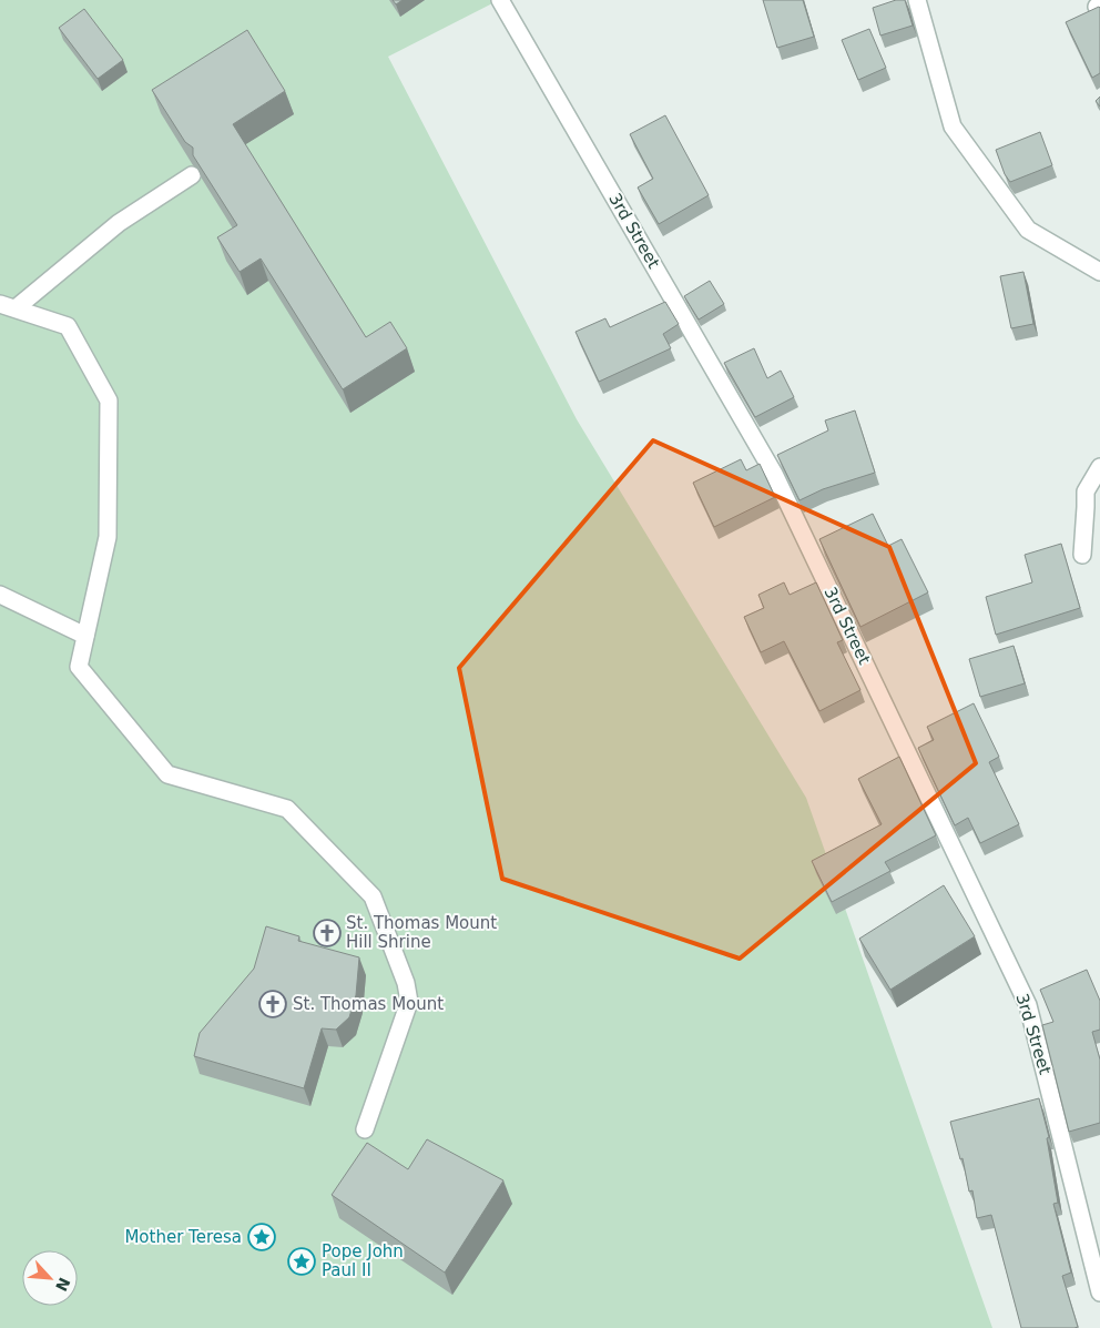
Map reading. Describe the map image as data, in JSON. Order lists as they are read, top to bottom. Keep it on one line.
{"streets":{"street":["3rd Street"]},"places":{"church":["St. Thomas Mount Hill Shrine","St. Thomas Mount"],"place":["Mother Teresa","Pope John Paul II"]},"north":"bottom right"}
